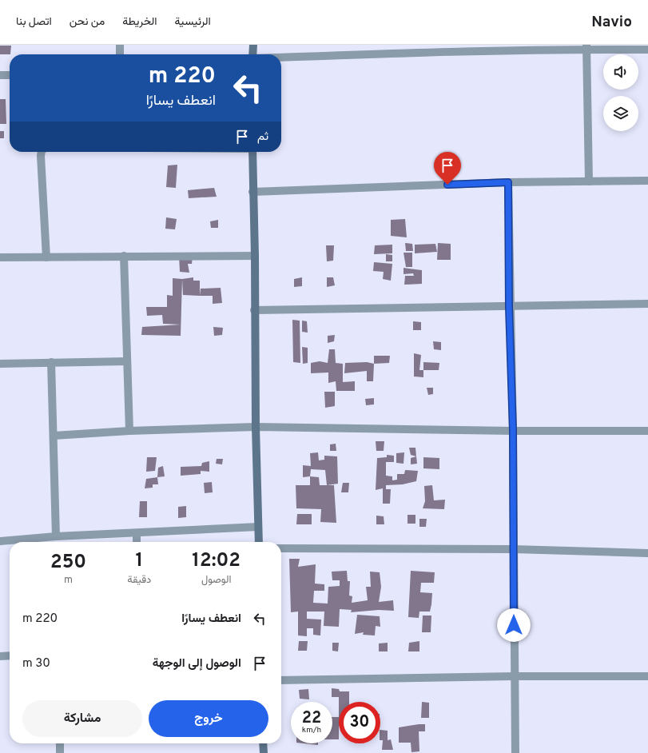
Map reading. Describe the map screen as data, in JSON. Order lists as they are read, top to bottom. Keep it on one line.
{"page":{"header":"Navio","nav":["الرئيسية","الخريطة","من نحن","اتصل بنا"],"turn":["220 m","انعطف يسارًا"],"then":"ثم","eta":["12:02","الوصول","1","دقيقة","250","m"],"list":[{"name":"انعطف يسارًا","value":"220 m"},{"name":"الوصول إلى الوجهة","value":"30 m"}],"buttons":["خروج","مشاركة"],"speed":"22 km/h","limit":"30"}}
